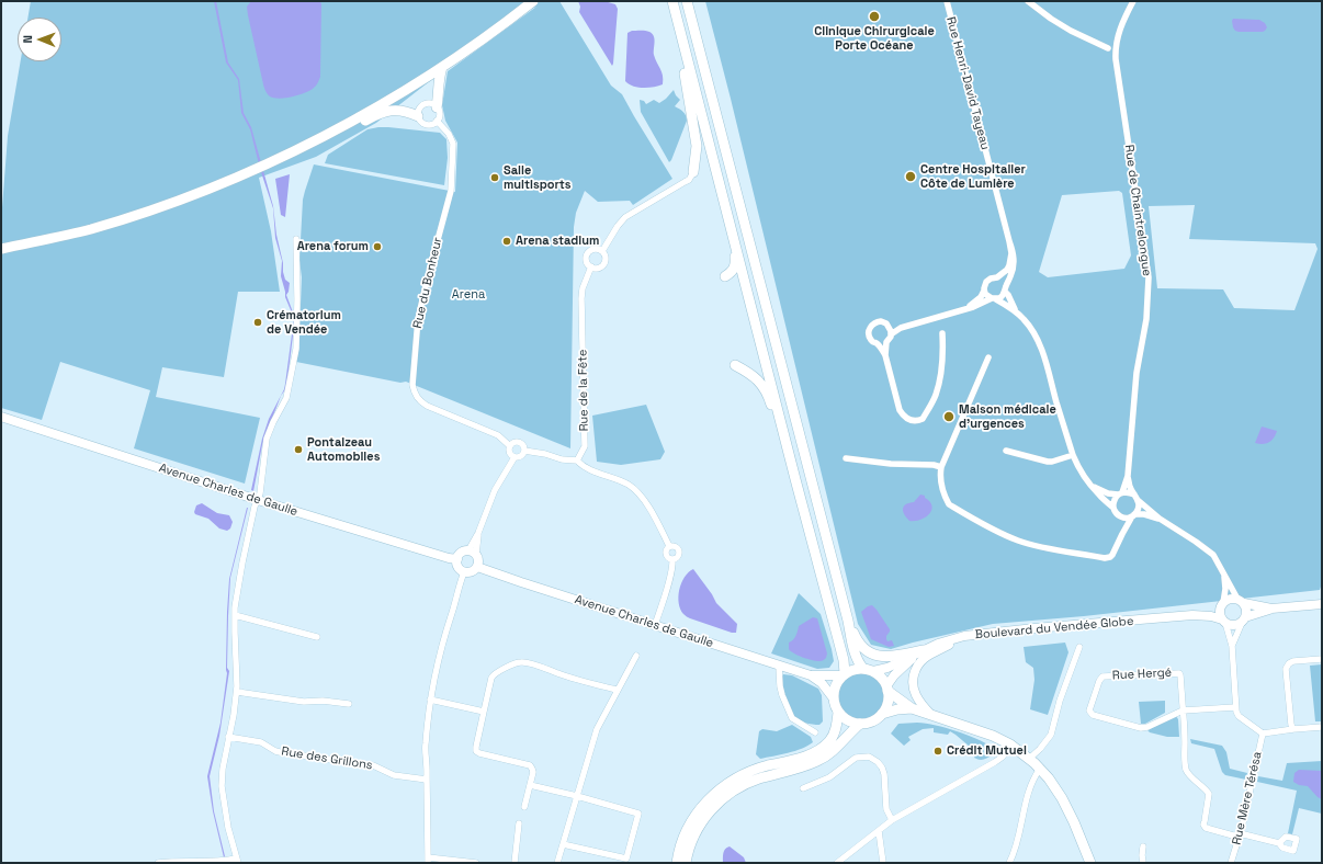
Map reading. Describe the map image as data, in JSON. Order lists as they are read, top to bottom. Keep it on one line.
{"streets":{"main road":["Avenue Charles de Gaulle","Boulevard du Vendée Globe"],"street":["Rue Henri-David Tayeau","Rue de Chaintrelongue","Rue du Bonheur","Rue de la Fête","Rue Hergé","Rue des Grillons","Rue Mère Térésa"]},"parks":["Arena"],"places":["Clinique Chirurgicale Porte Océane","Centre Hospitalier Côte de Lumière","Salle multisports","Arena stadium","Arena forum","Crématorium de Vendée","Maison médicale d'urgences","Pontaizeau Automobiles","Crédit Mutuel"],"north":"left"}
